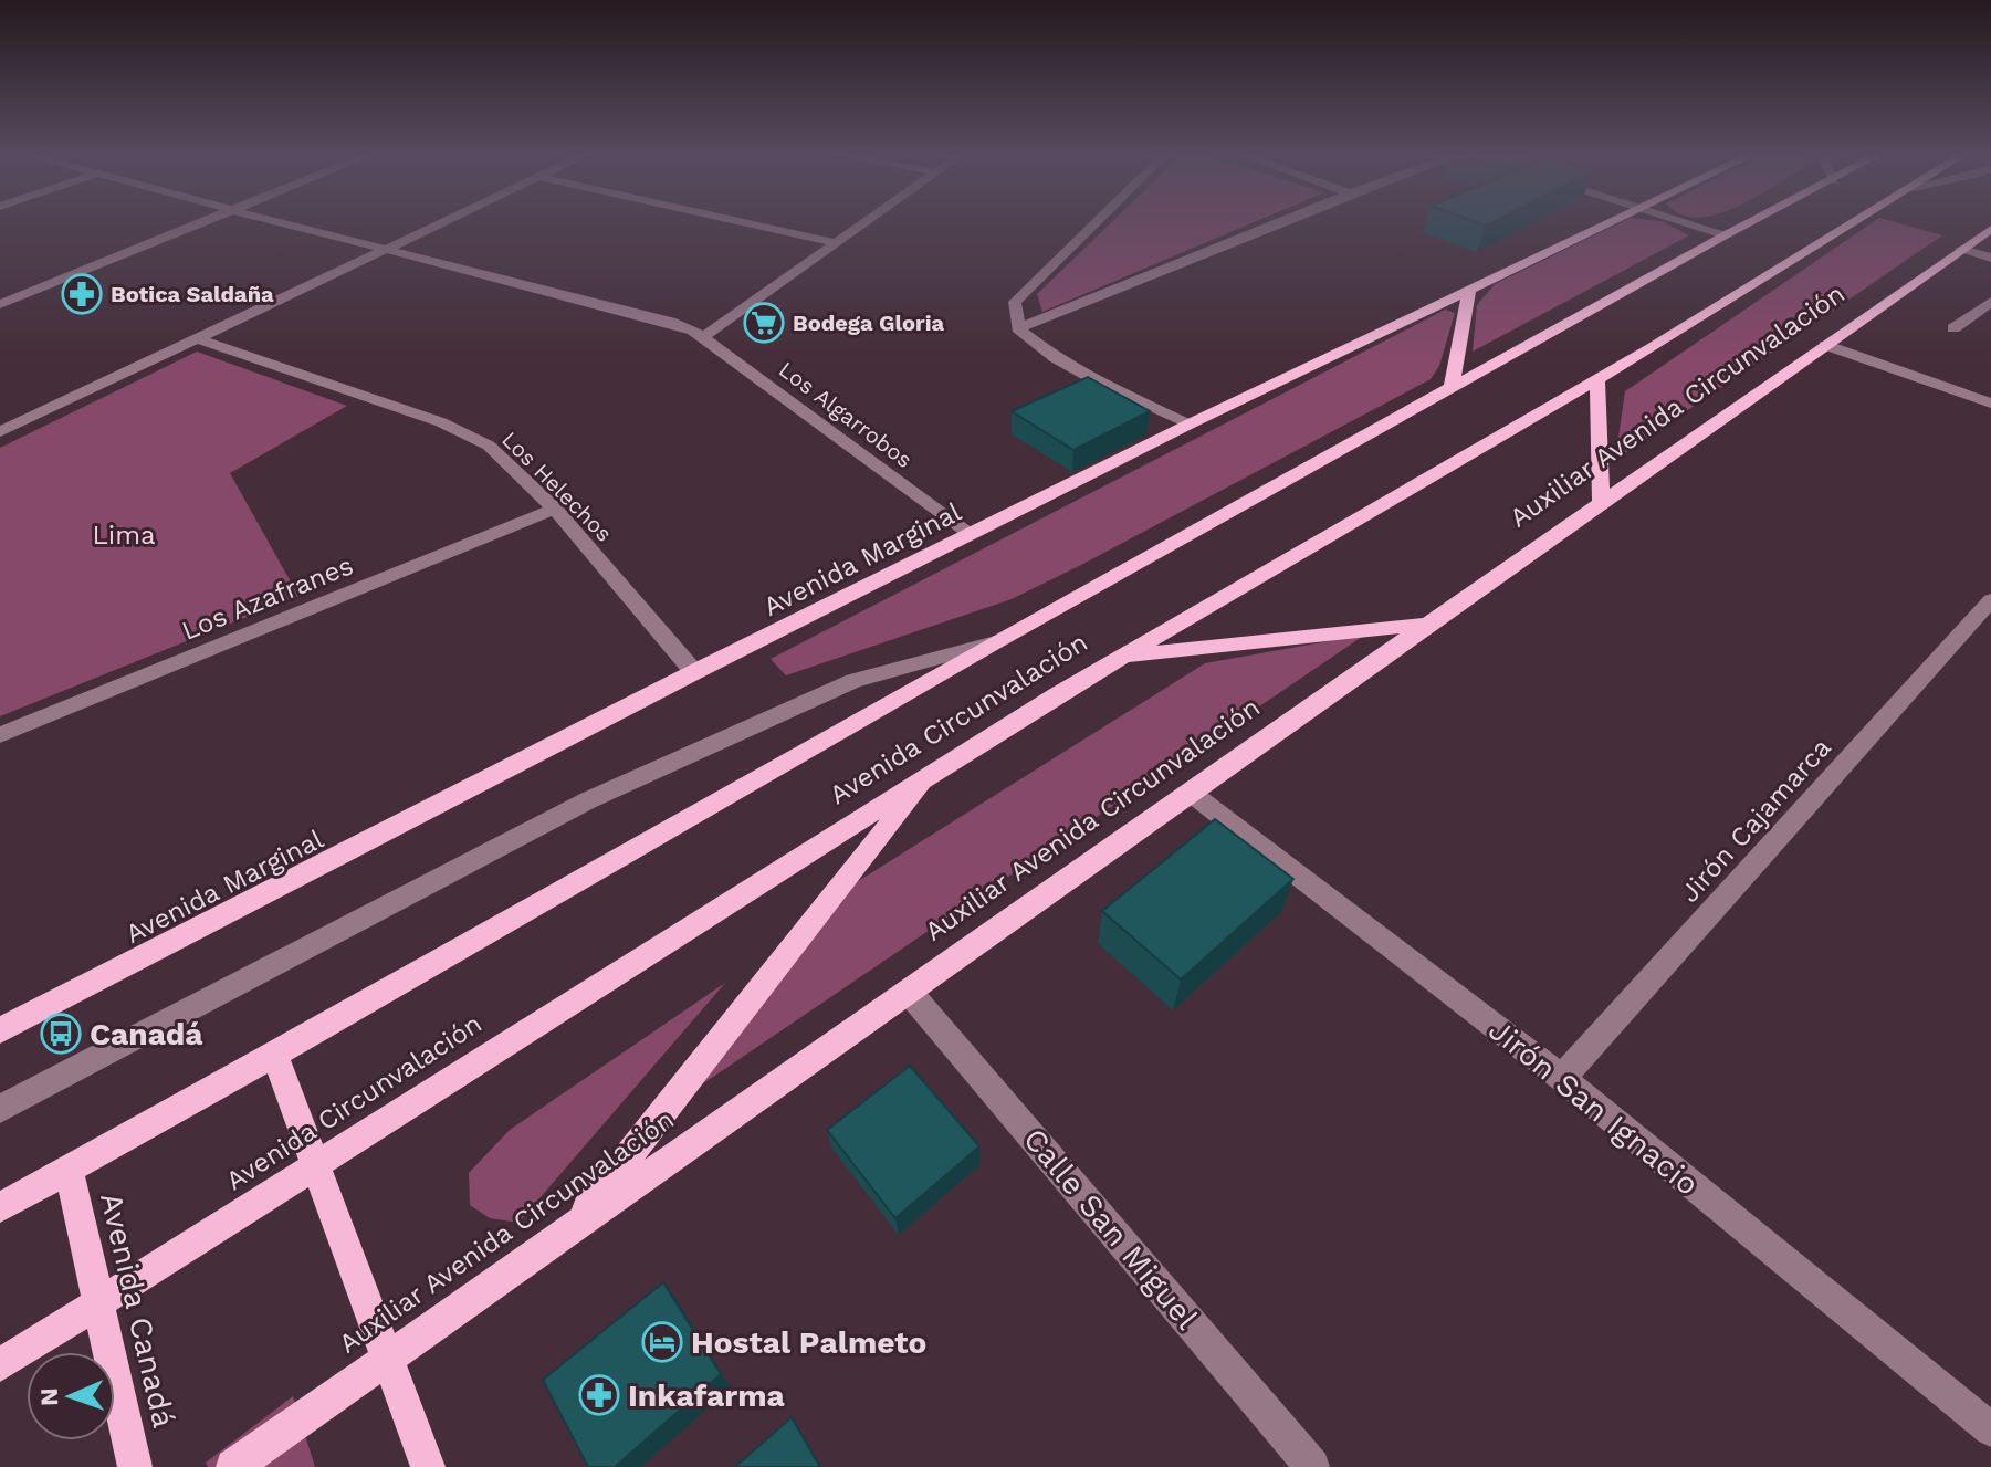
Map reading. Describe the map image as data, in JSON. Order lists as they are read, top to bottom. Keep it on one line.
{"streets":{"main road":["Auxiliar Avenida Circunvalación","Avenida Marginal","Avenida Circunvalación","Avenida Canadá"],"street":["Los Algarrobos","Los Helechos","Los Azafranes","Jirón Cajamarca","Jirón San Ignacio","Calle San Miguel"]},"crossings":[["Auxiliar Avenida Circunvalación","Jirón San Ignacio"],["Auxiliar Avenida Circunvalación","Calle San Miguel"],["Los Algarrobos","Avenida Marginal"],["Los Helechos","Avenida Marginal"],["Los Helechos","Los Azafranes"],["Avenida Circunvalación","Avenida Canadá"],["Jirón Cajamarca","Jirón San Ignacio"]],"parks":["Lima"],"places":{"pharmacy":["Botica Saldaña","Inkafarma"],"supermarket":["Bodega Gloria"],"bus stop":["Canadá"],"hotel":["Hostal Palmeto"]},"north":"left"}
